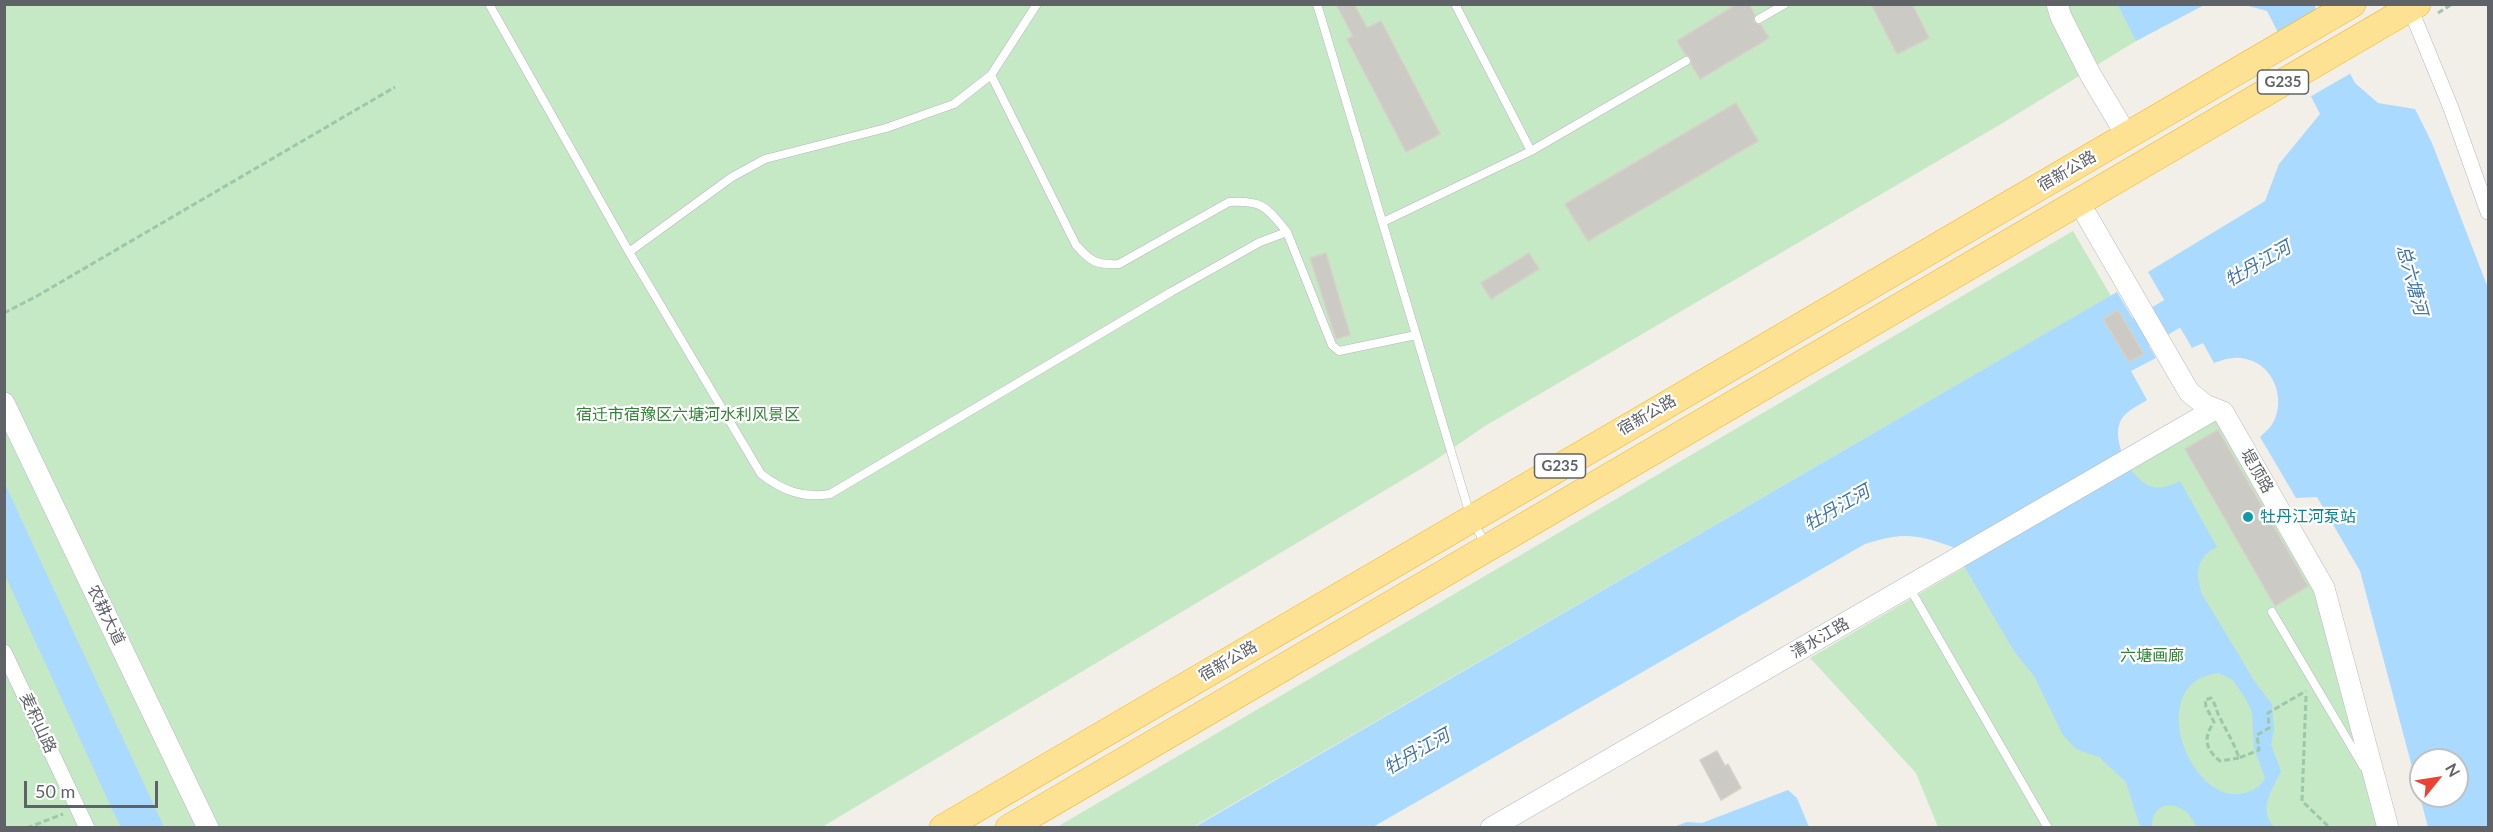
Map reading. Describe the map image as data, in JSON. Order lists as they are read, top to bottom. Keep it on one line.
{"streets":{"highway":["G235","宿新公路"],"street":["堤顶路","农耕大道","清水江路","麦积山路"]},"crossings":[["堤顶路","清水江路"]],"water":["牡丹江河","总六塘河"],"parks":["宿迁市宿豫区六塘河水利风景区","六塘画廊"],"places":["牡丹江河泵站"],"scale_bar":"50 m","north":"top right"}
